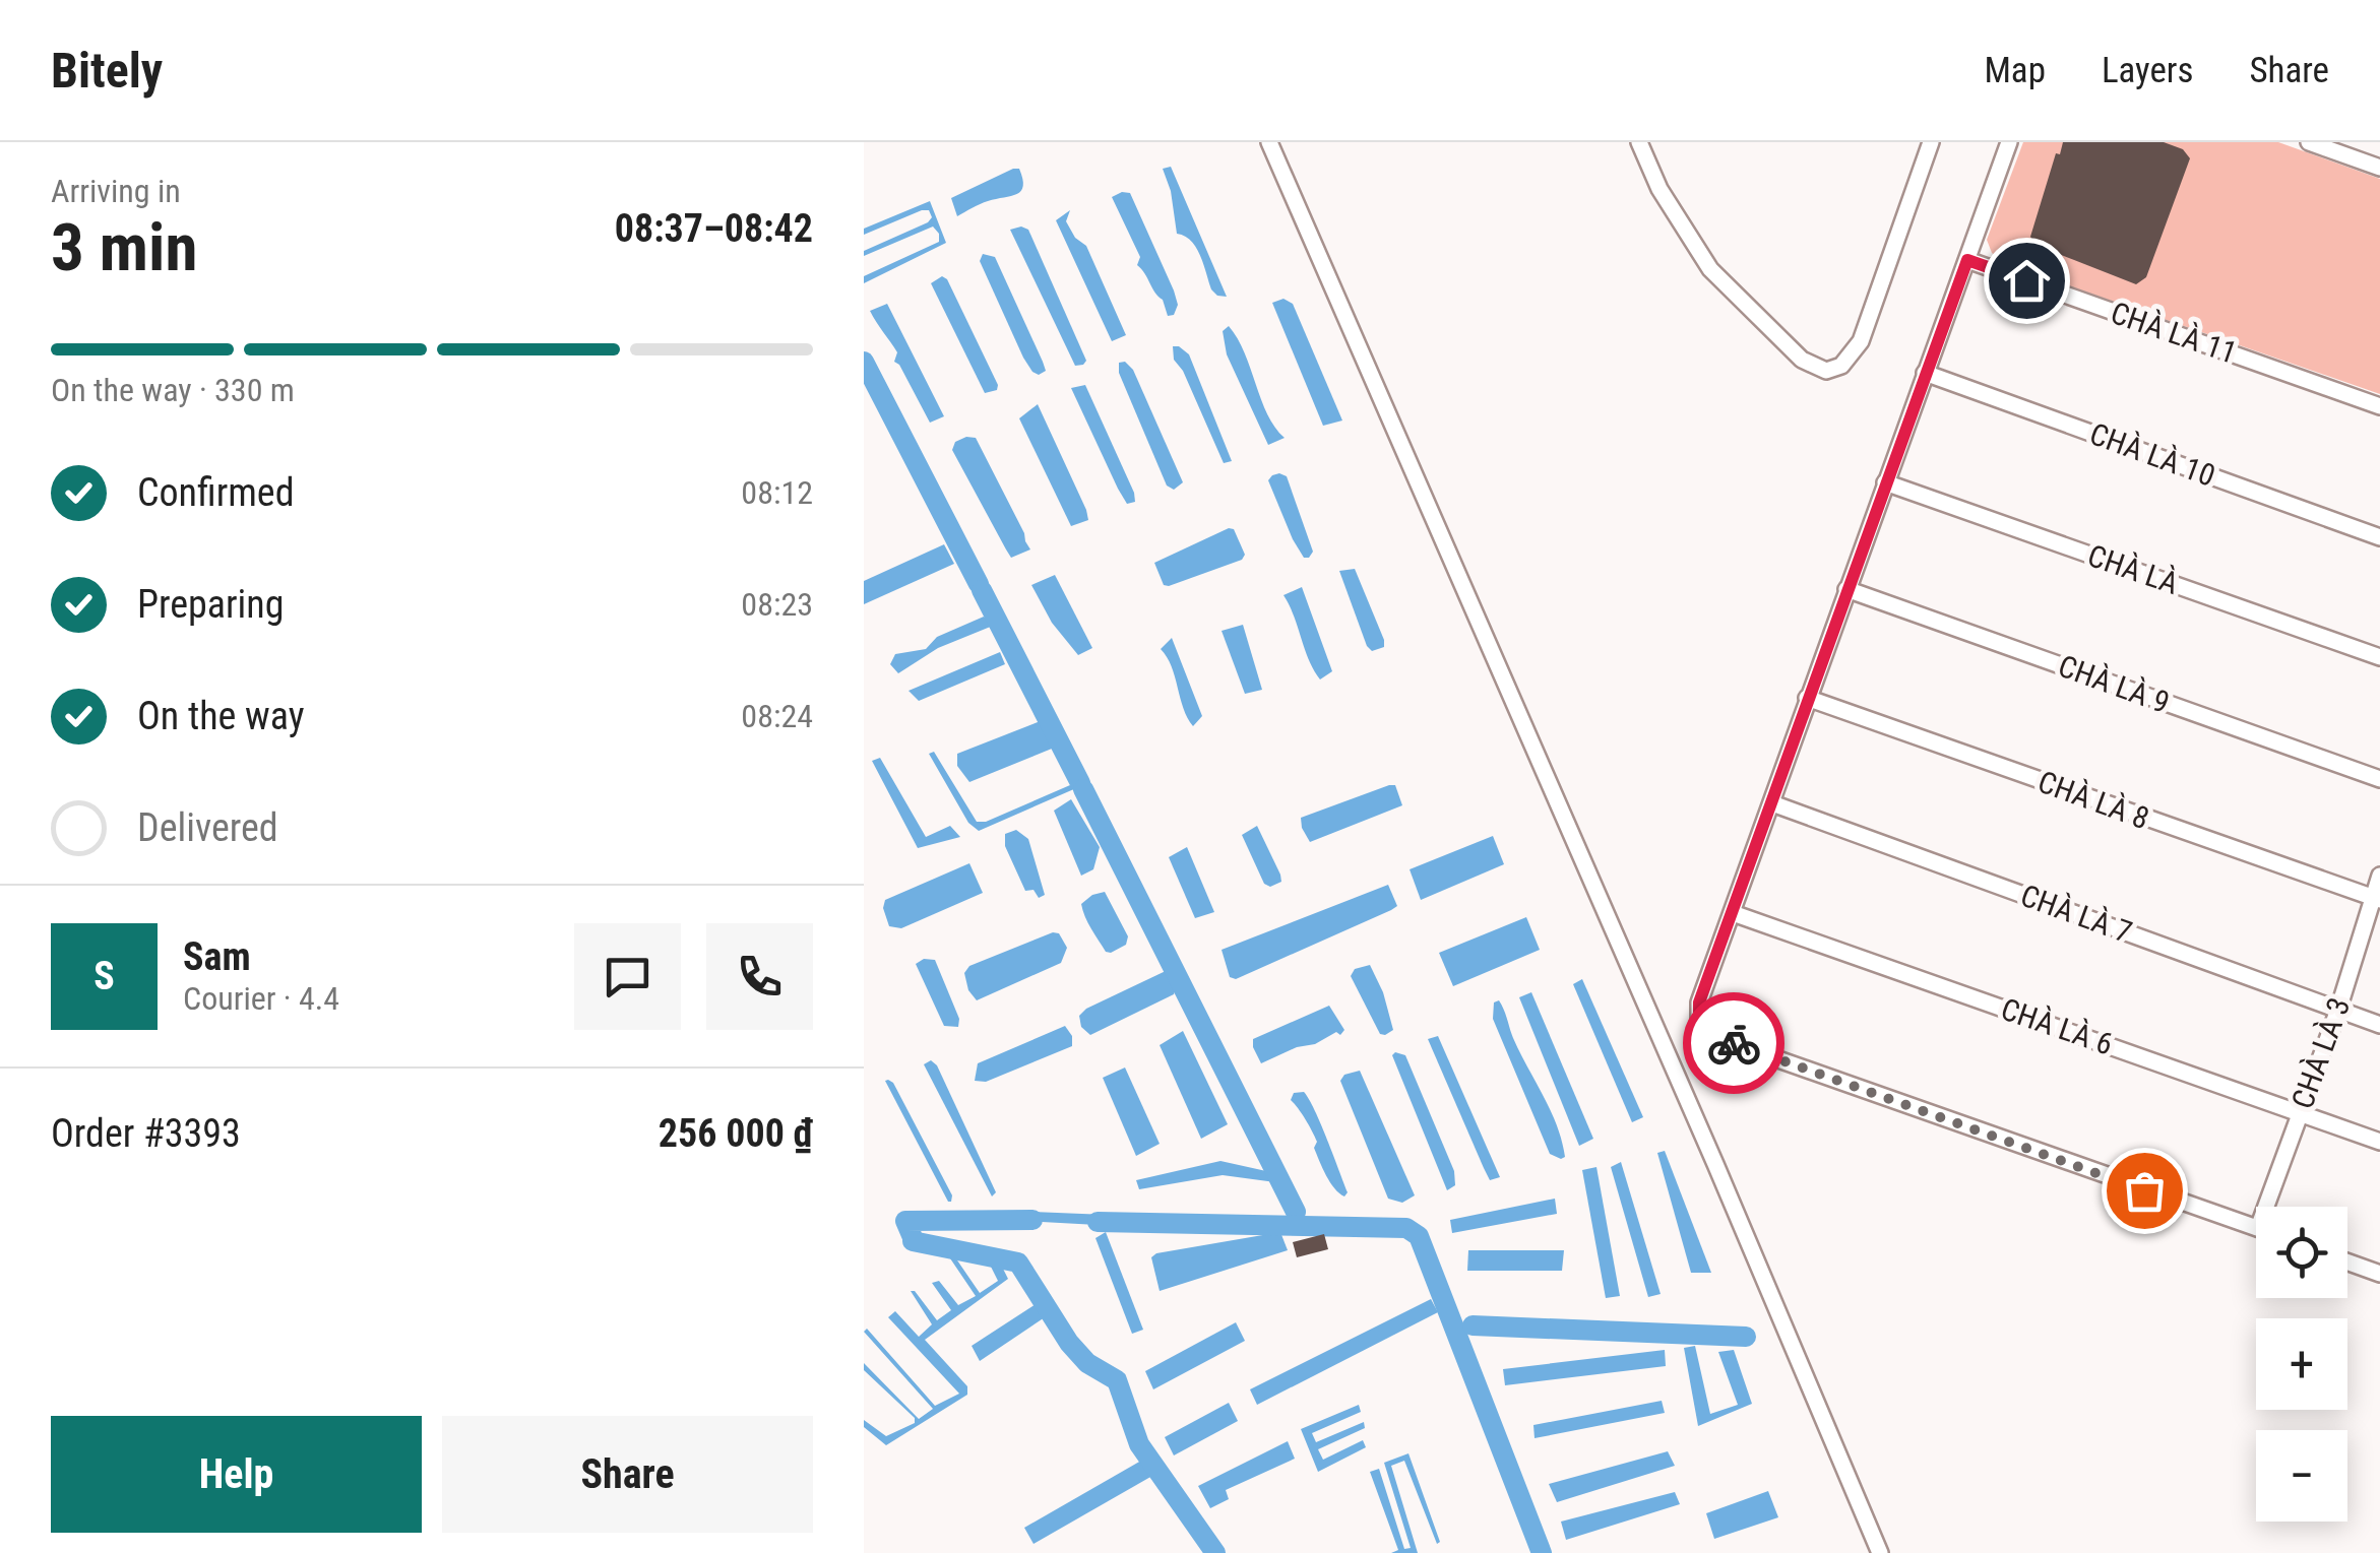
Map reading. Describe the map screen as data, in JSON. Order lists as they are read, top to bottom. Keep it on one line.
{"streets":{"street":["CHÀ LÀ 11","CHÀ LÀ 10","CHÀ LÀ","CHÀ LÀ 9","CHÀ LÀ 8","CHÀ LÀ 7","CHÀ LÀ 6","CHÀ LÀ 3"]},"crossings":[["CHÀ LÀ 8","CHÀ LÀ 3"],["CHÀ LÀ 7","CHÀ LÀ 3"],["CHÀ LÀ 6","CHÀ LÀ 3"]],"page":{"header":"Bitely","nav":["Map","Layers","Share"],"heading":["3 min","Arriving in","08:37–08:42"],"panel":["Sam","Courier · 4.4","Order #3393","256 000 ₫"],"bar":"On the way · 330 m","list":[["Confirmed","08:12"],["Preparing","08:23"],["On the way","08:24"],"Delivered"],"round":"S","map_buttons":["+","−"],"buttons":["Help","Share"]}}
